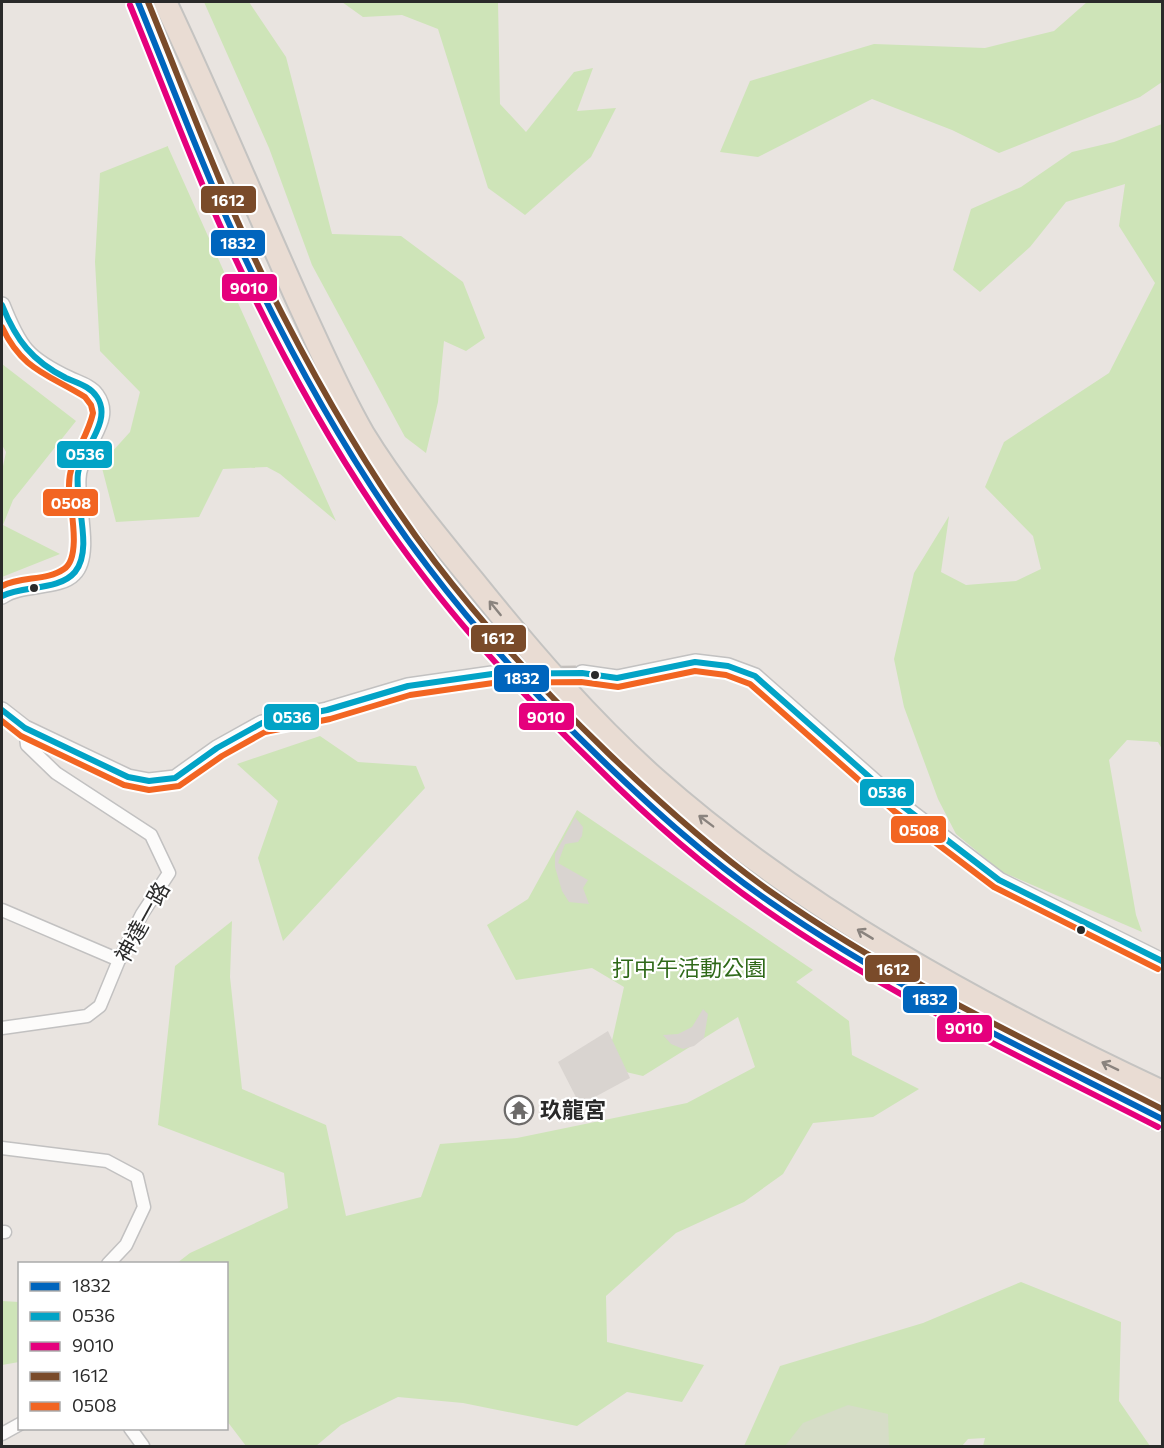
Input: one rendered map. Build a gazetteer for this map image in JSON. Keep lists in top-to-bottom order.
{
  "streets": {
    "street": ["神達一路"]
  },
  "parks": ["打中午活動公園"],
  "places": {
    "temple": ["玖龍宮"]
  },
  "lines": [
    "transit line 1832",
    "transit line 1612",
    "transit line 9010",
    "transit line 0536",
    "transit line 0508"
  ],
  "legend": [
    "1832",
    "0536",
    "9010",
    "1612",
    "0508"
  ]
}
